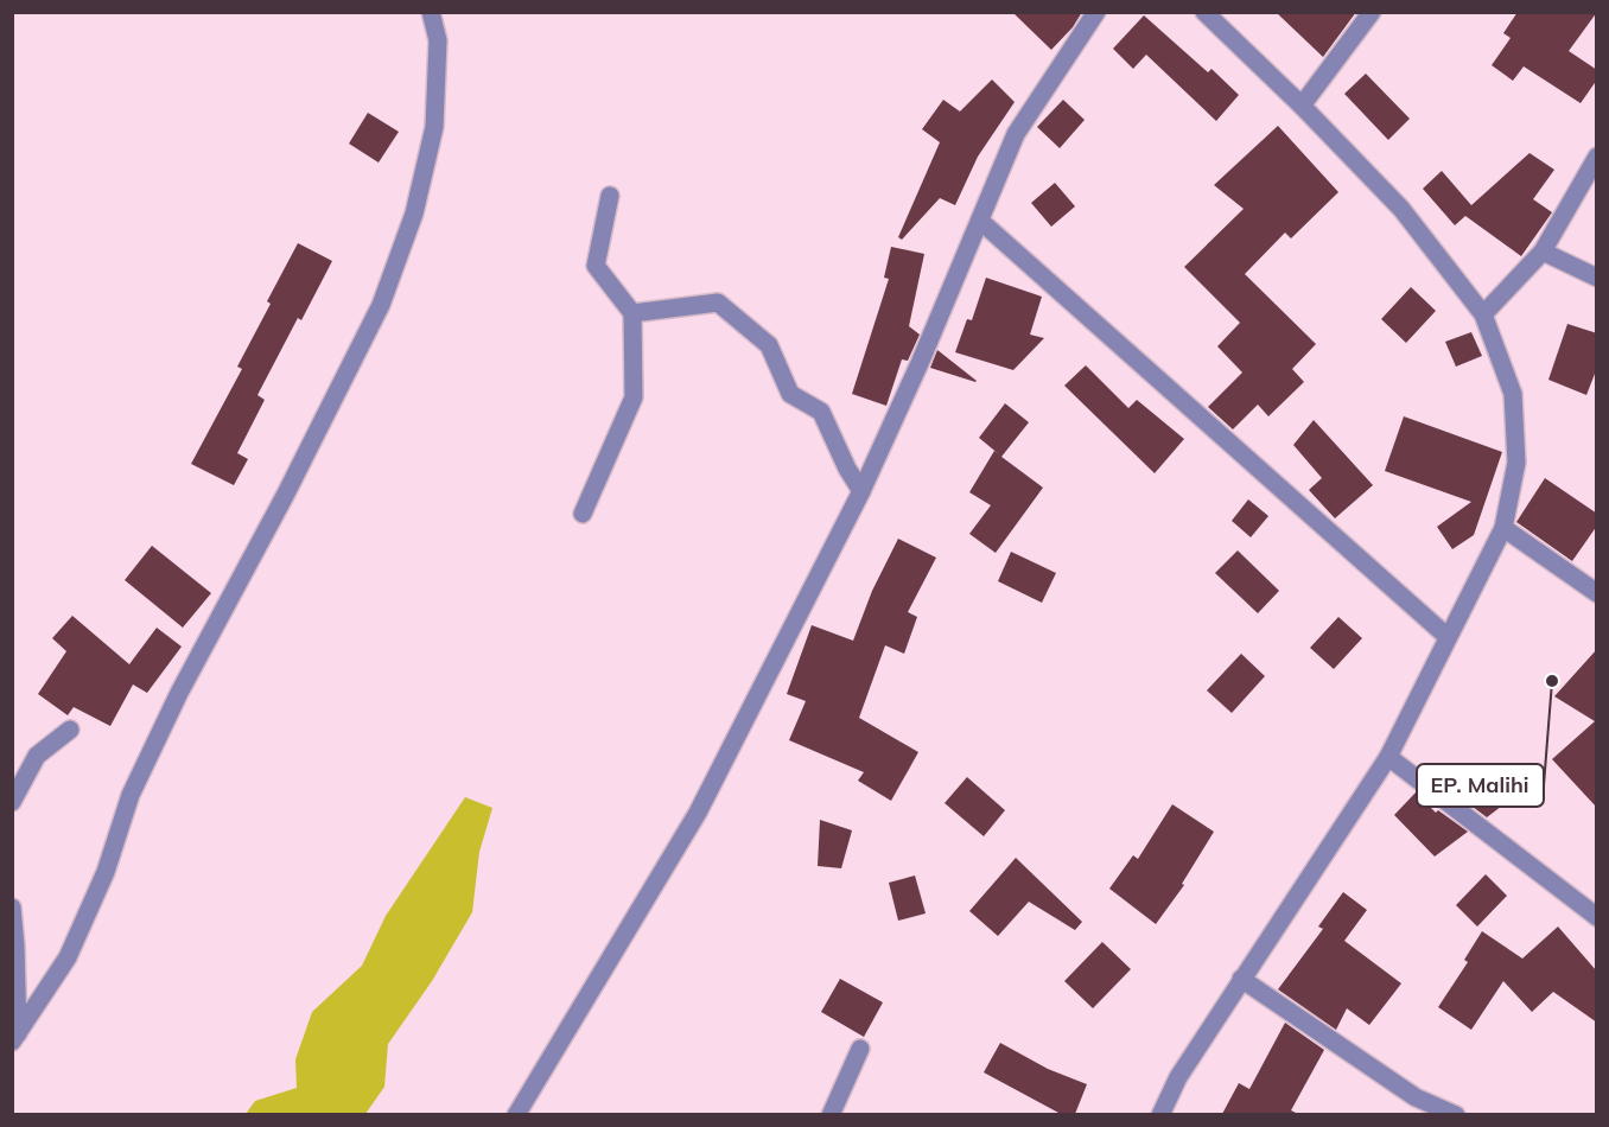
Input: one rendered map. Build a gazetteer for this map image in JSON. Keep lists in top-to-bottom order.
{
  "places": ["EP. Malihi"]
}
